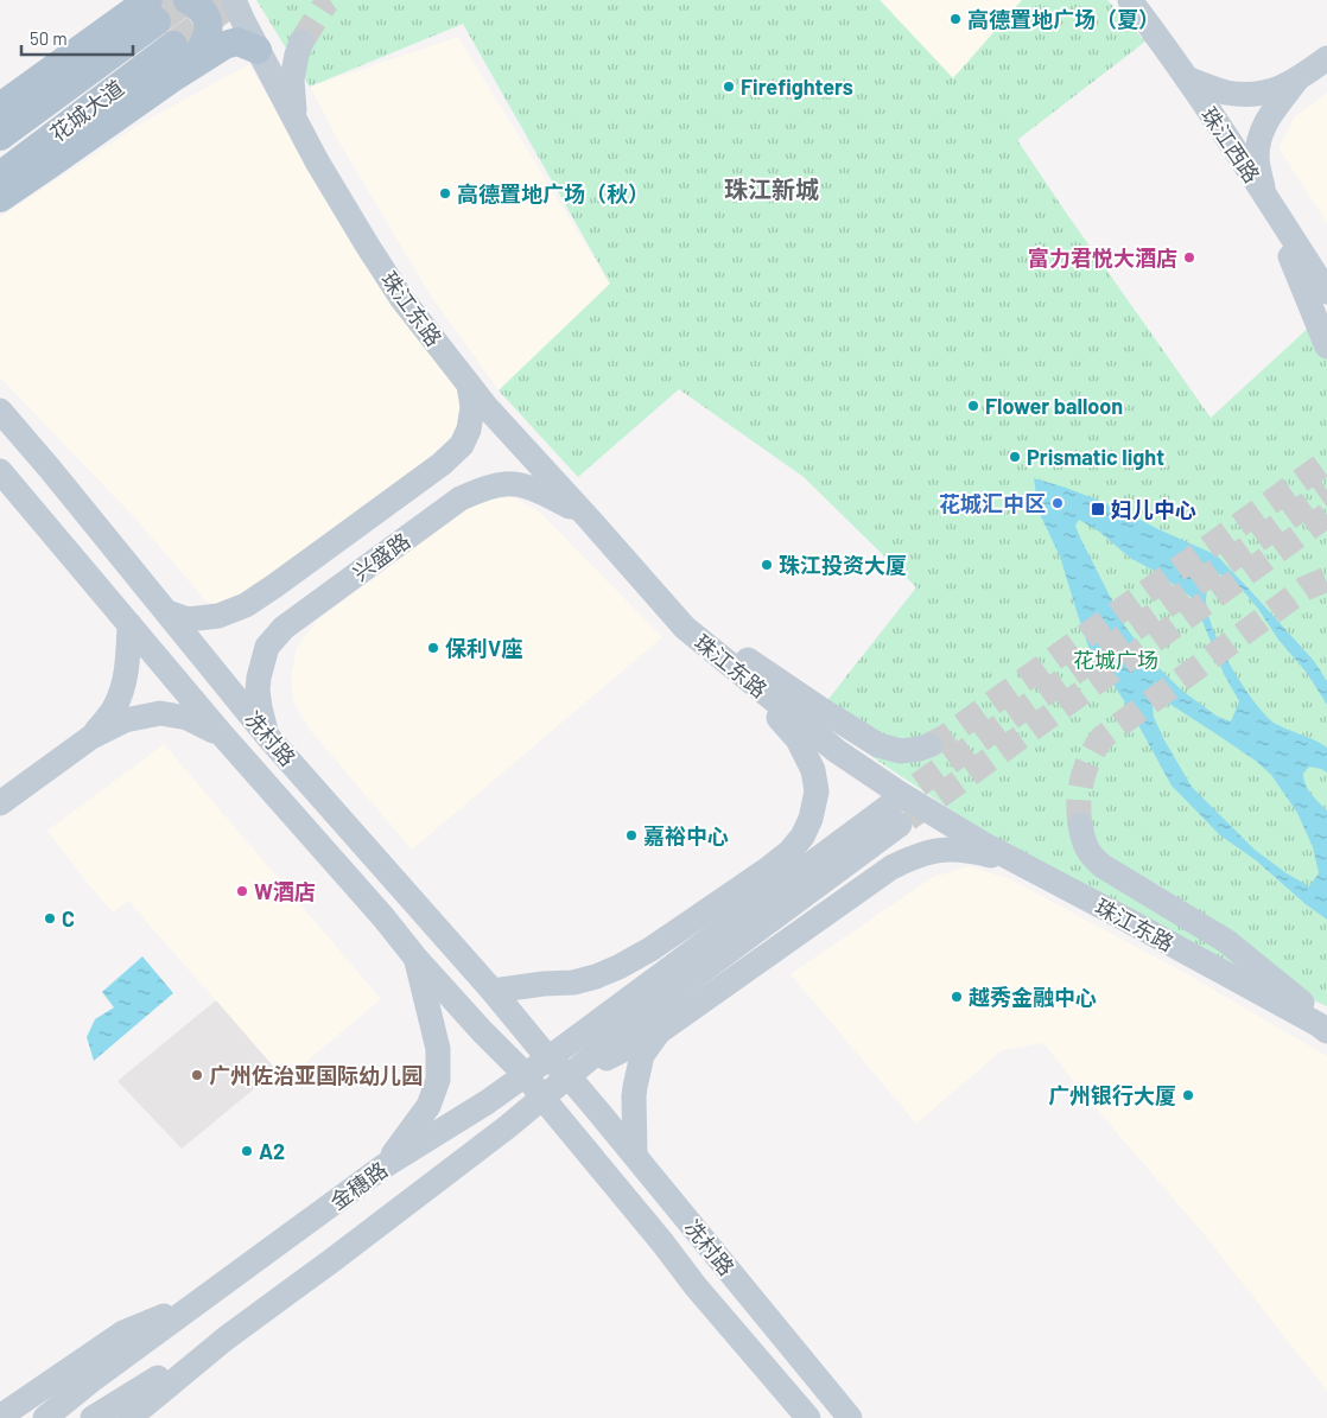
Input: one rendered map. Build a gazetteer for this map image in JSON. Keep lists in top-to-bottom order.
{
  "streets": {
    "main road": [
      "花城大道",
      "珠江西路",
      "珠江东路",
      "兴盛路",
      "冼村路",
      "金穗路"
    ]
  },
  "crossings": [
    ["珠江东路", "兴盛路"],
    ["兴盛路", "冼村路"],
    ["冼村路", "金穗路"]
  ],
  "districts": ["珠江新城"],
  "parks": ["花城广场"],
  "places": {
    "other": [
      "高德置地广场（夏）",
      "Firefighters",
      "高德置地广场（秋）",
      "富力君悦大酒店",
      "Flower balloon",
      "Prismatic light",
      "花城汇中区",
      "珠江投资大厦",
      "保利V座",
      "嘉裕中心",
      "W酒店",
      "C",
      "越秀金融中心",
      "广州佐治亚国际幼儿园",
      "广州银行大厦",
      "A2"
    ],
    "transit": ["妇儿中心"]
  },
  "scale_bar": "50 m"
}
